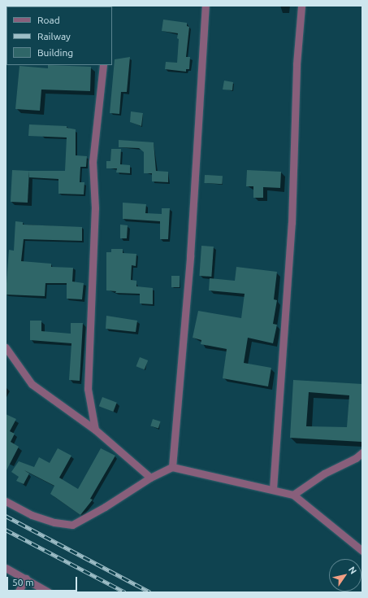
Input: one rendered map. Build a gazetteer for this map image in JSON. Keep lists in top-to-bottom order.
{
  "legend": ["Road", "Railway", "Building"],
  "scale_bar": "50 m",
  "north": "top right"
}
